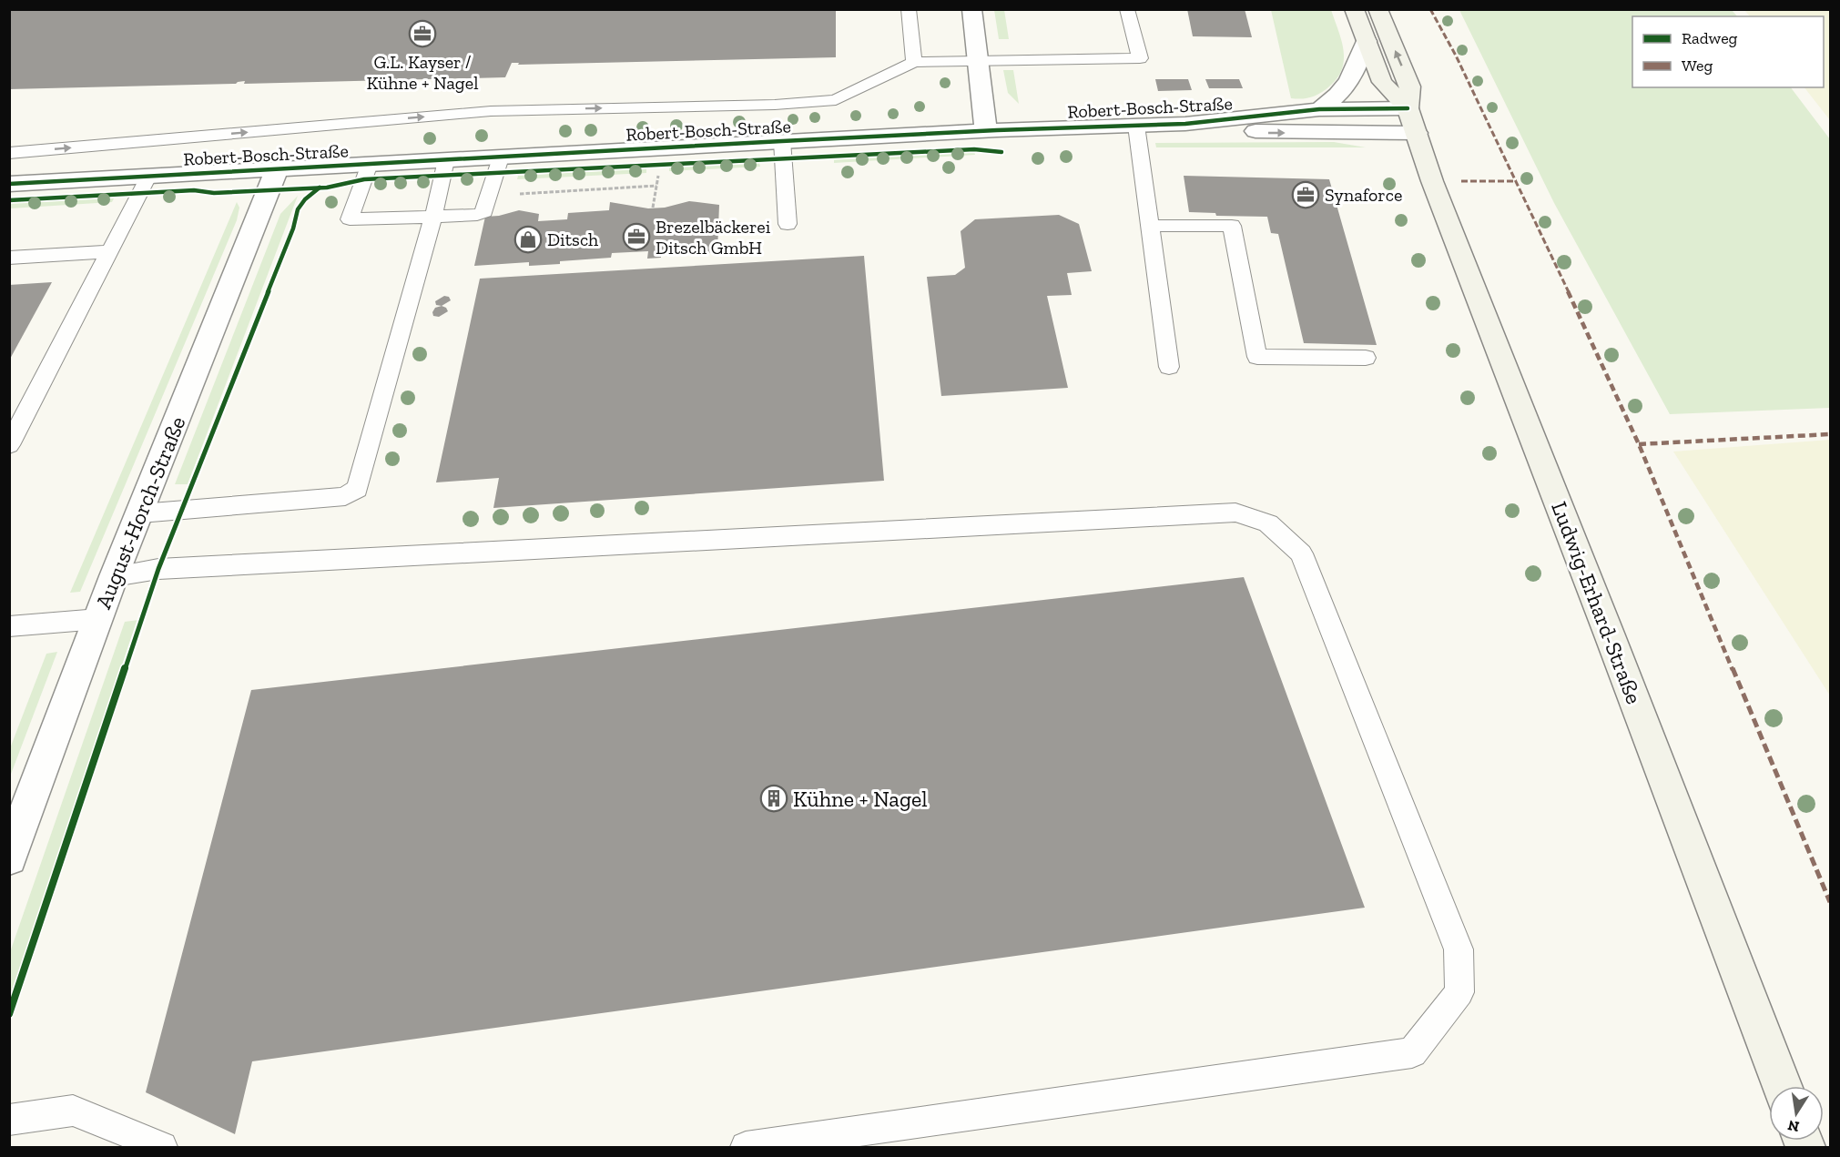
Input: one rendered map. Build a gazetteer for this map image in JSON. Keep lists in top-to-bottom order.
{
  "streets": {
    "main road": ["Ludwig-Erhard-Straße"],
    "street": ["Robert-Bosch-Straße", "August-Horch-Straße"]
  },
  "crossings": [
    ["Robert-Bosch-Straße", "August-Horch-Straße"],
    ["Robert-Bosch-Straße", "Ludwig-Erhard-Straße"]
  ],
  "places": {
    "office": ["G.L. Kayser / Kühne + Nagel", "Synaforce", "Brezelbäckerei Ditsch GmbH"],
    "shop": ["Ditsch"],
    "building": ["Kühne + Nagel"]
  },
  "legend": ["Radweg", "Weg"],
  "north": "bottom"
}
